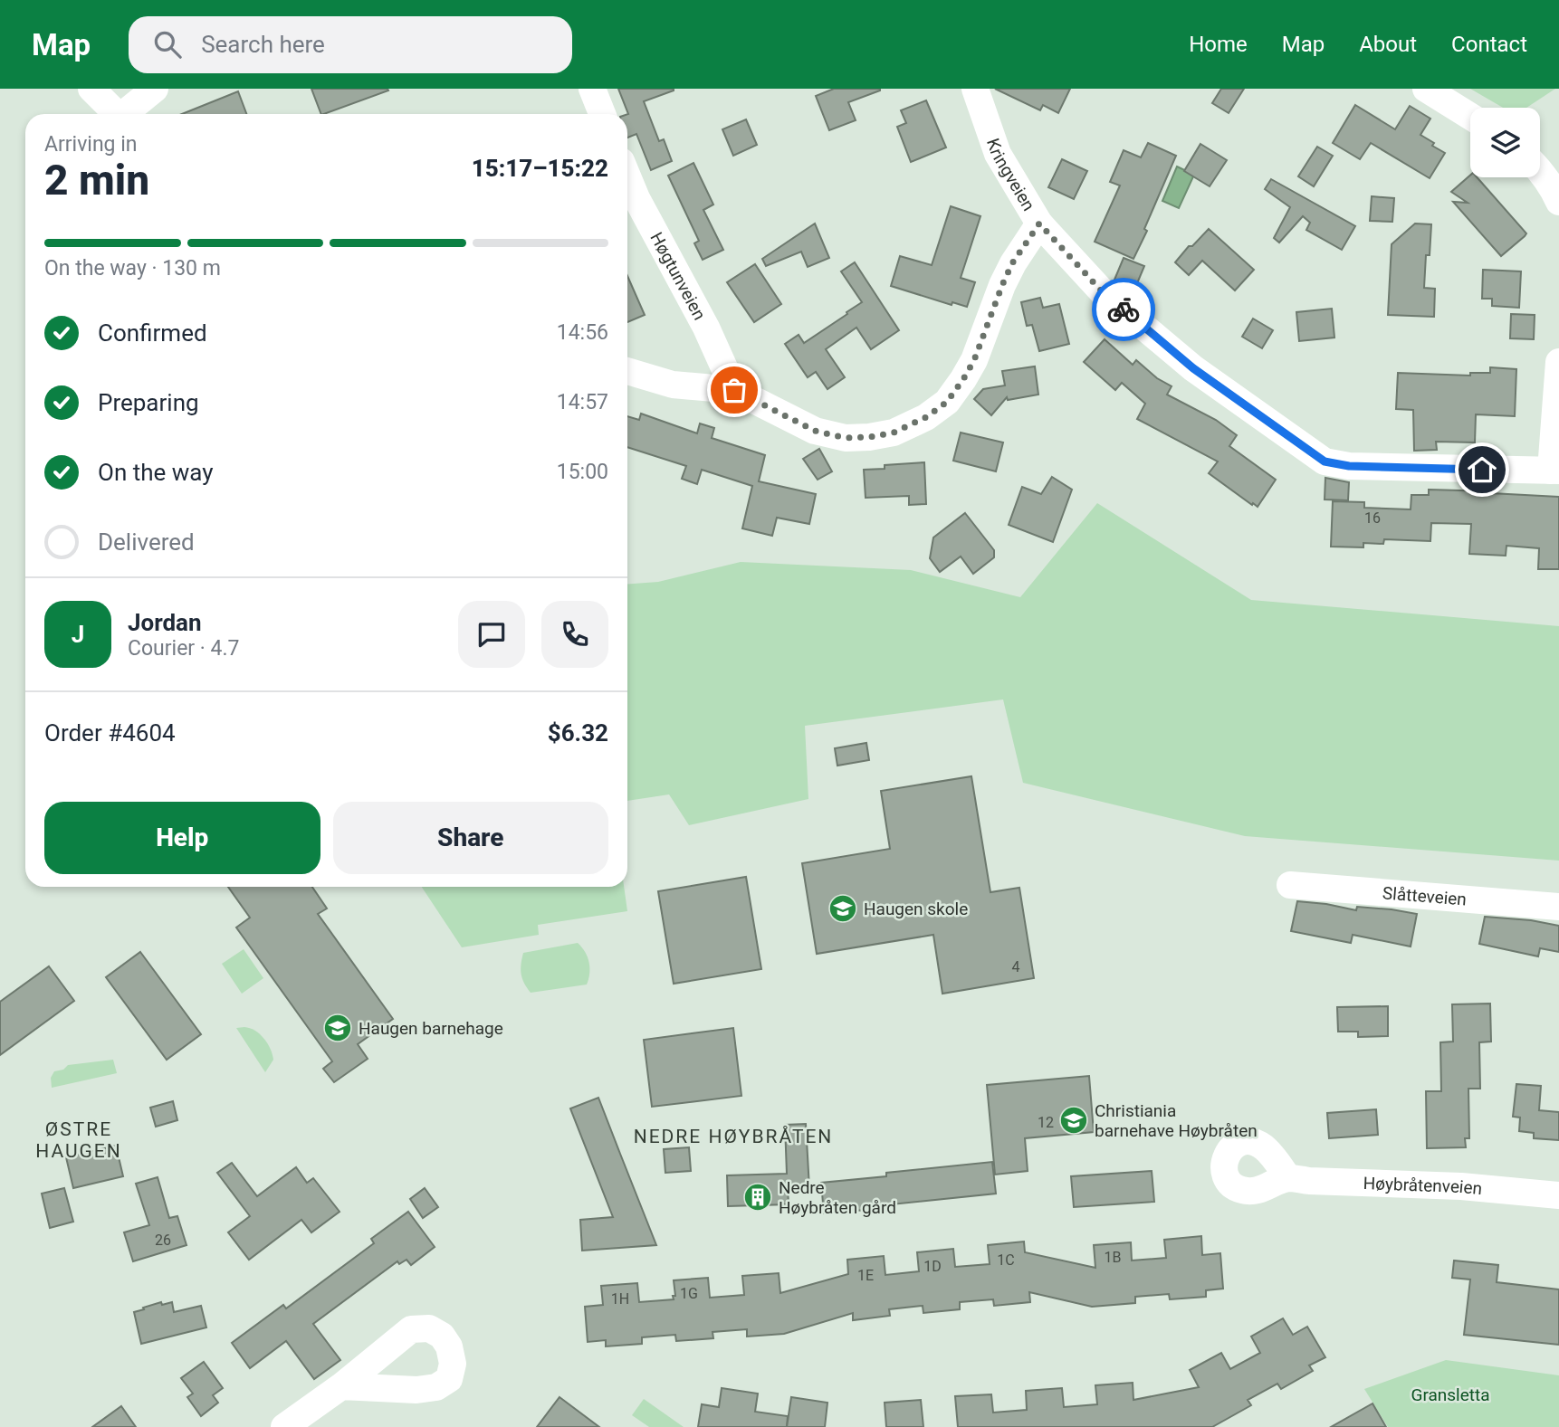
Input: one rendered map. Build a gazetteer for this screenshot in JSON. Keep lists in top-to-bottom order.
{
  "streets": {
    "street": [
      "Kringveien",
      "Høgtunveien",
      "Slåtteveien",
      "Høybråtenveien"
    ]
  },
  "districts": ["ØSTRE HAUGEN", "NEDRE HØYBRÅTEN"],
  "parks": ["Gransletta"],
  "places": {
    "school or university": ["Haugen skole", "Haugen barnehage", "Christiania barnehave Høybråten"],
    "building": ["Nedre Høybråten gård"]
  },
  "house_numbers": [
    "16",
    "4",
    "12",
    "26",
    "1B",
    "1C",
    "1D",
    "1E",
    "1G",
    "1H"
  ],
  "page": {
    "header": "Map",
    "search": "Search here",
    "nav": [
      "Home",
      "Map",
      "About",
      "Contact"
    ],
    "heading": ["2 min", "Arriving in", "15:17–15:22"],
    "panel": [
      "Jordan",
      "Courier · 4.7",
      "Order #4604",
      "$6.32"
    ],
    "bar": "On the way · 130 m",
    "list": [
      ["Confirmed", "14:56"],
      ["Preparing", "14:57"],
      ["On the way", "15:00"],
      "Delivered"
    ],
    "round": "J",
    "buttons": ["Help", "Share"]
  }
}
